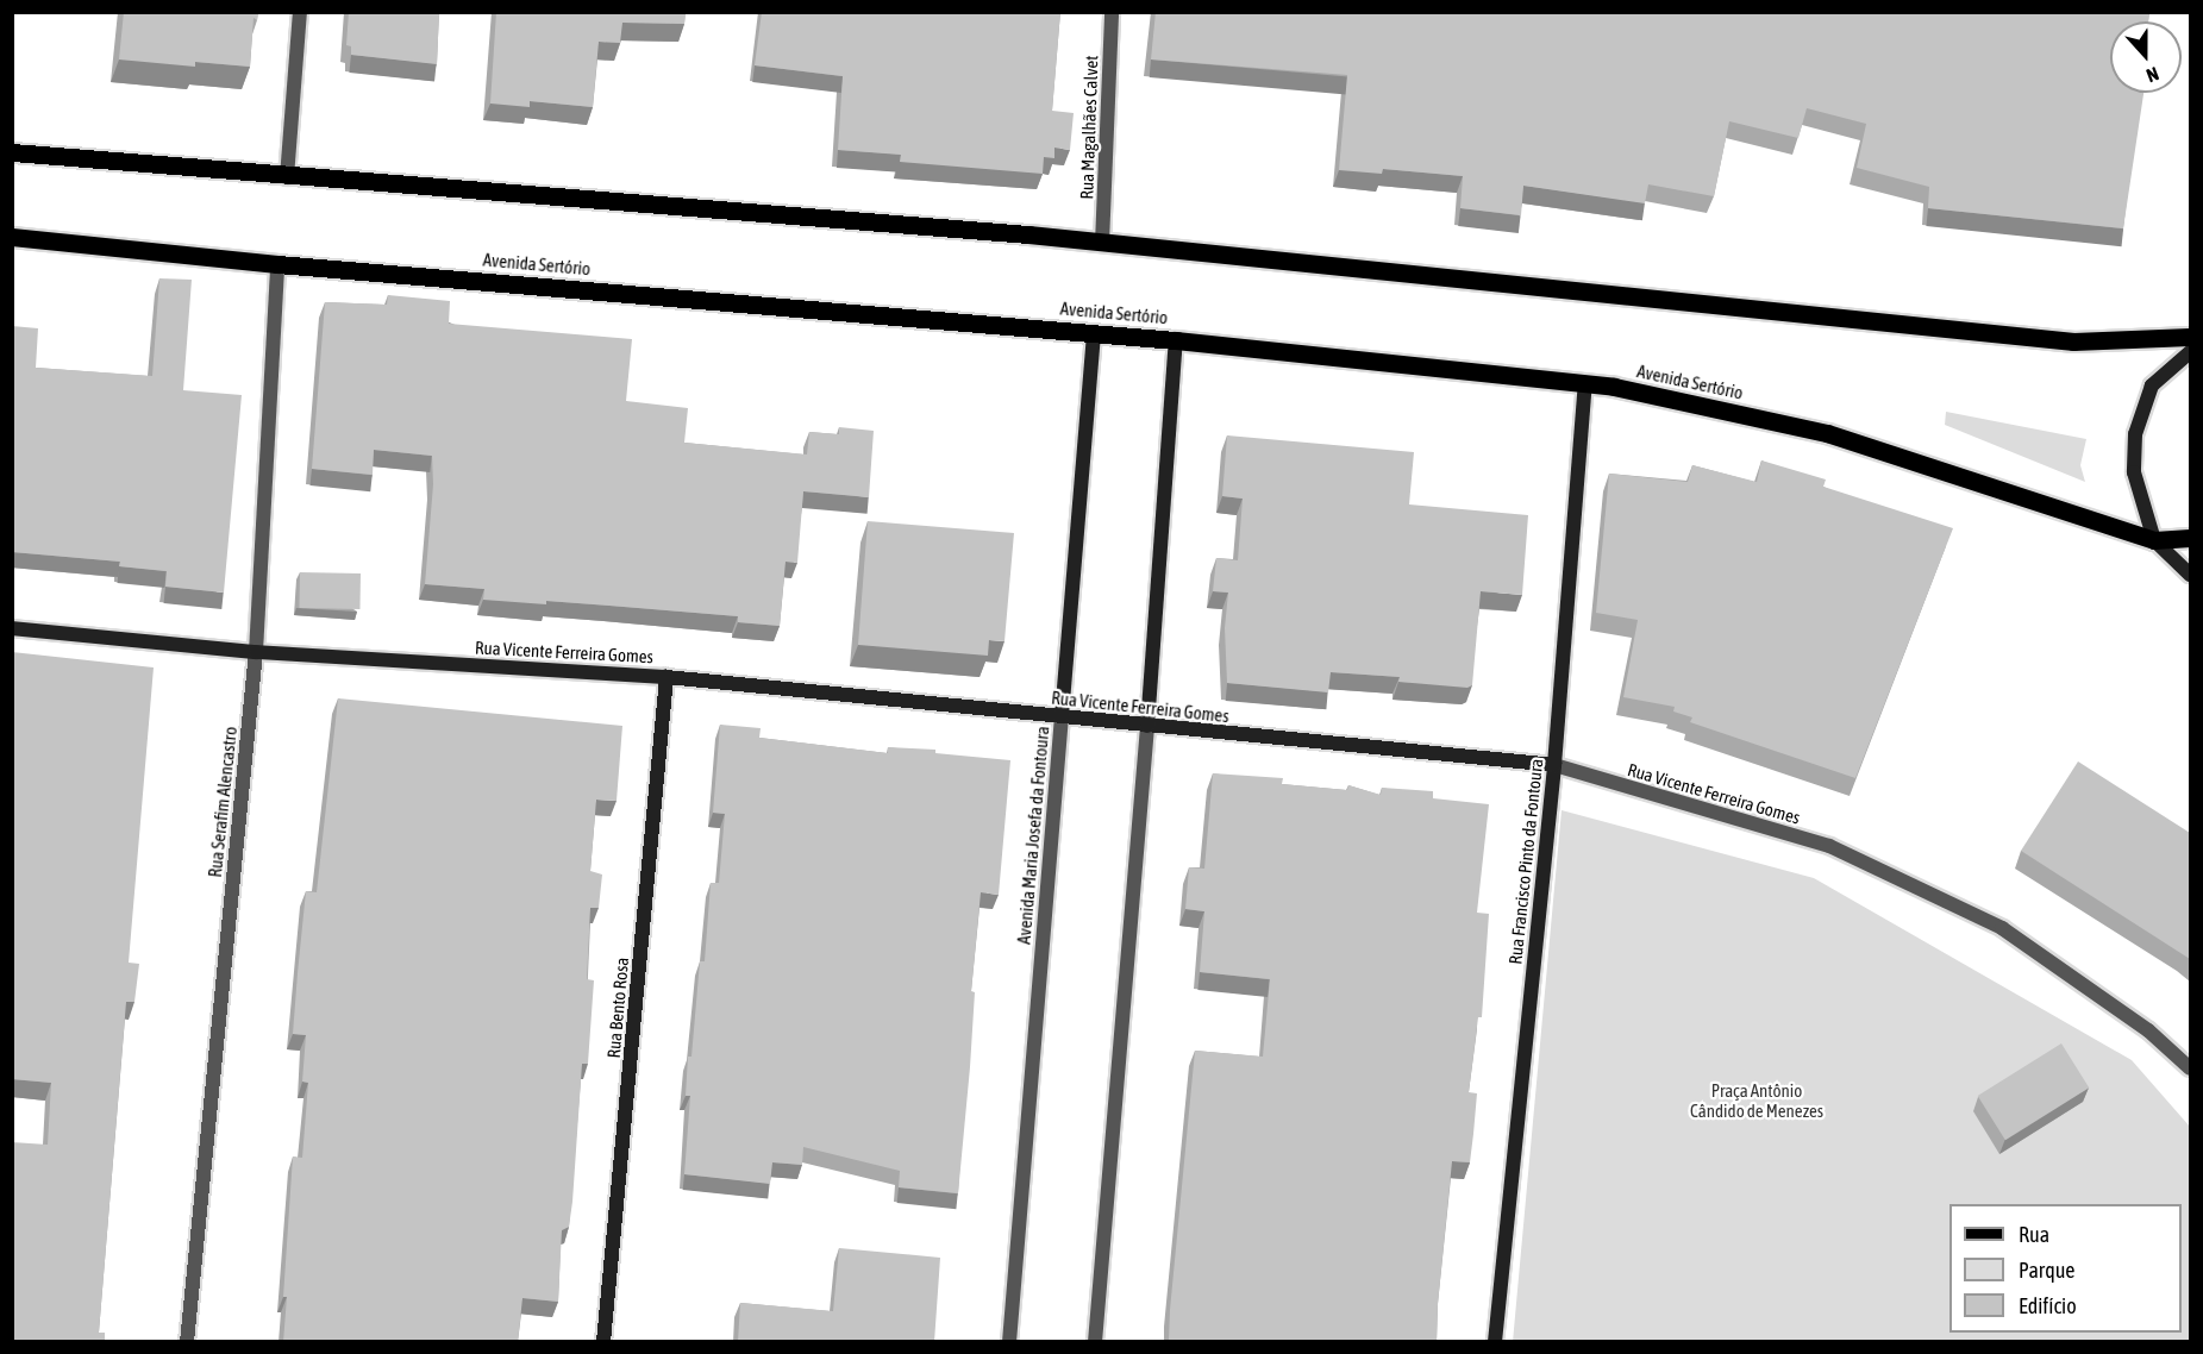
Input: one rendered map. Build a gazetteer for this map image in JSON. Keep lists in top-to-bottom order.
{
  "streets": {
    "main road": ["Avenida Sertório"],
    "street": [
      "Rua Magalhães Calvet",
      "Rua Vicente Ferreira Gomes",
      "Rua Serafim Alencastro",
      "Avenida Maria Josefa da Fontoura",
      "Rua Francisco Pinto da Fontoura",
      "Rua Bento Rosa"
    ]
  },
  "crossings": [
    ["Avenida Sertório", "Rua Serafim Alencastro"],
    ["Avenida Sertório", "Avenida Maria Josefa da Fontoura"],
    ["Avenida Sertório", "Rua Francisco Pinto da Fontoura"],
    ["Rua Vicente Ferreira Gomes", "Rua Serafim Alencastro"],
    ["Rua Vicente Ferreira Gomes", "Avenida Maria Josefa da Fontoura"],
    ["Rua Vicente Ferreira Gomes", "Rua Francisco Pinto da Fontoura"],
    ["Rua Vicente Ferreira Gomes", "Rua Bento Rosa"]
  ],
  "parks": ["Praça Antônio Cândido de Menezes"],
  "legend": ["Rua", "Parque", "Edifício"],
  "north": "bottom"
}
